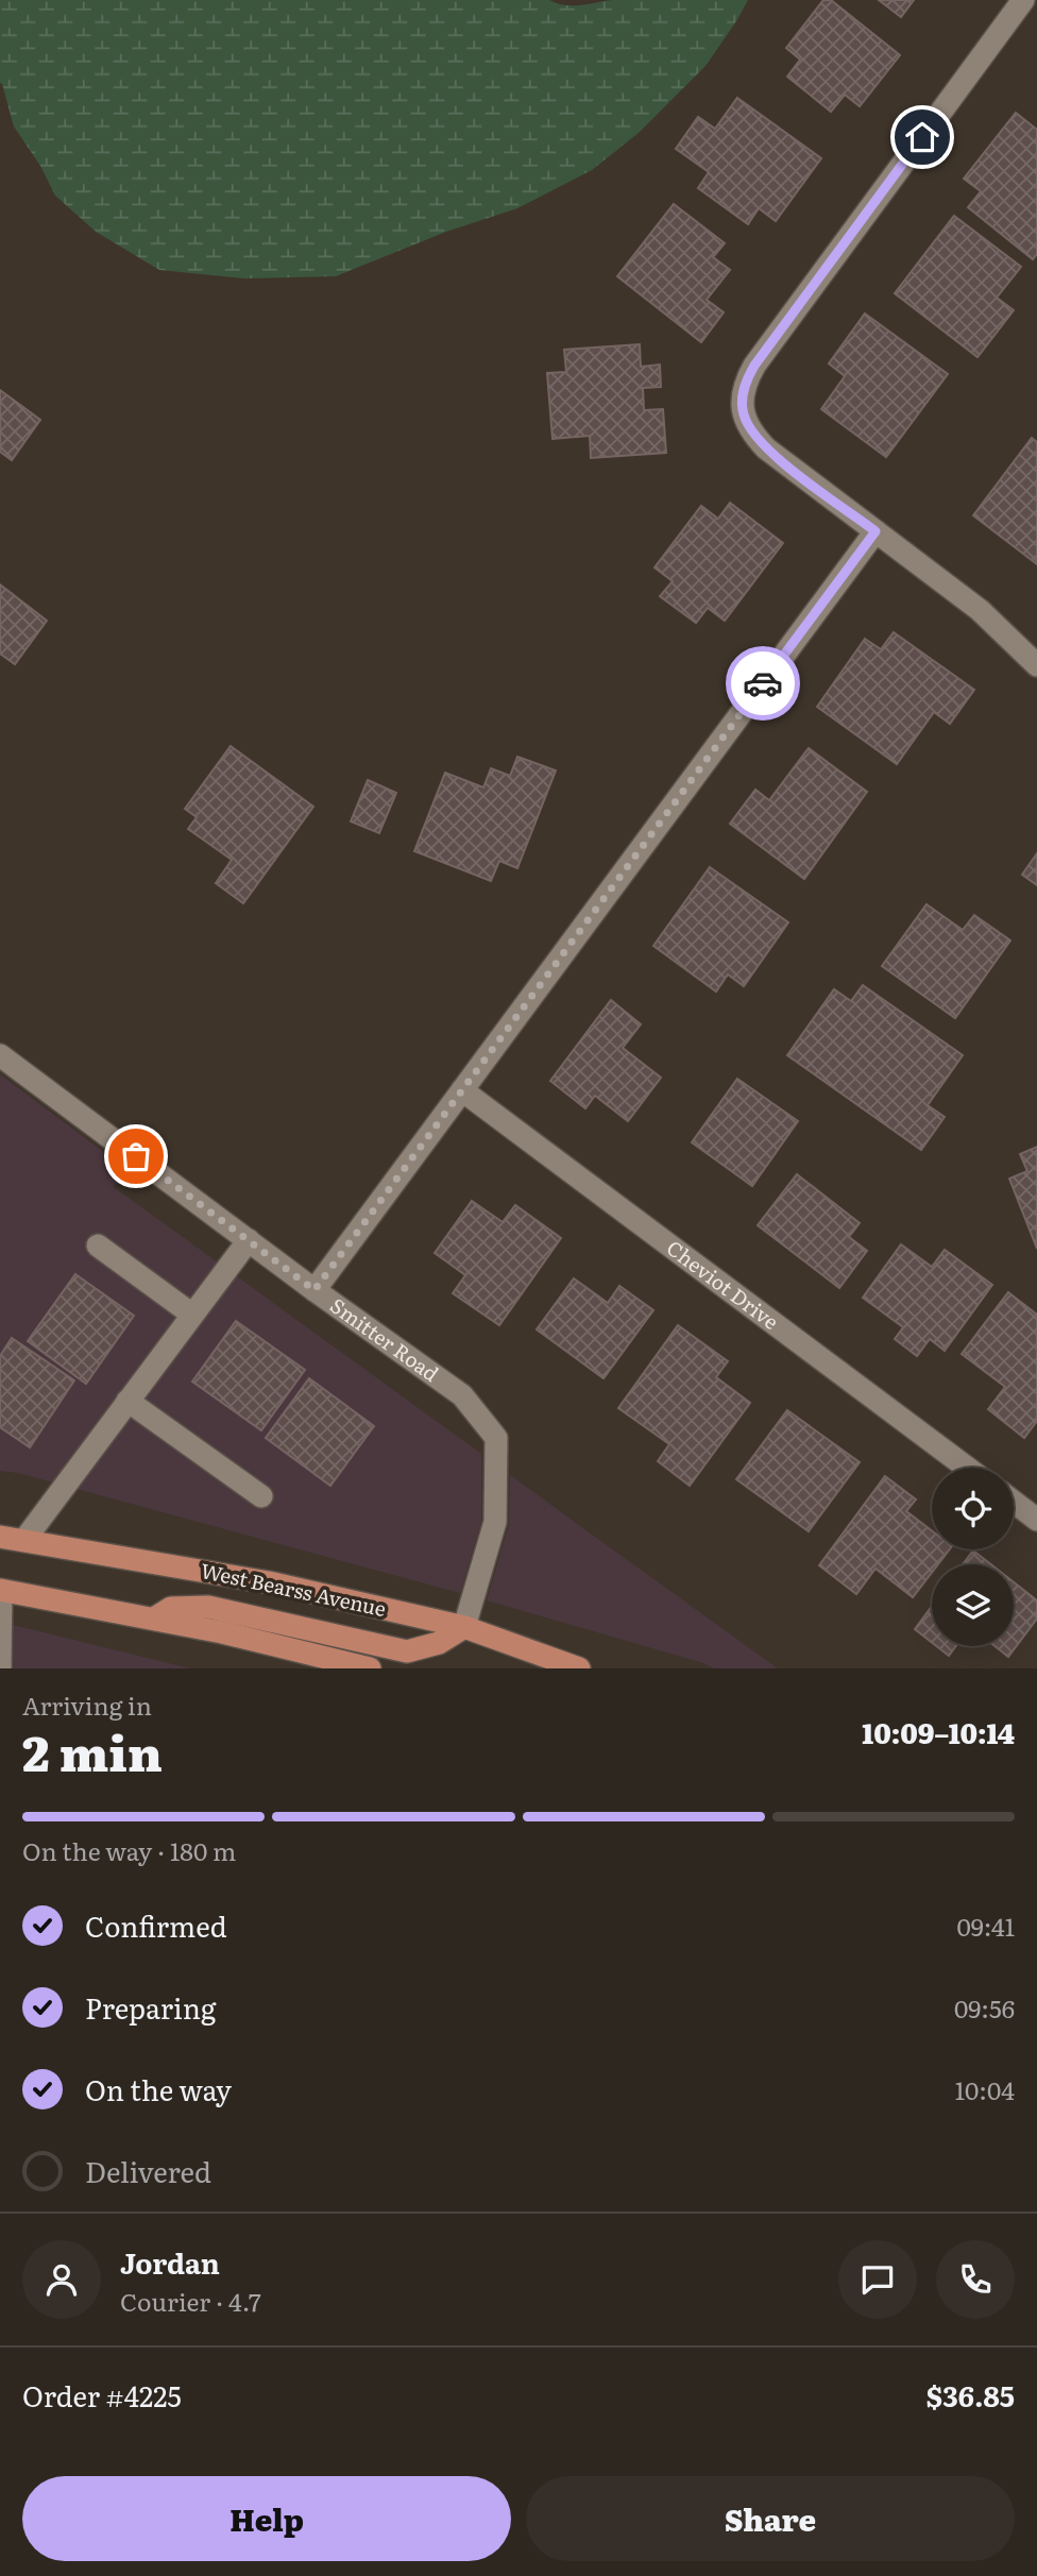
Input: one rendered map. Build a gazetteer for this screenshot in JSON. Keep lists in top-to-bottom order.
{
  "streets": {
    "main road": ["West Bearss Avenue"],
    "street": ["Cheviot Drive", "Smitter Road"]
  },
  "crossings": [
    ["Smitter Road", "West Bearss Avenue"]
  ],
  "page": {
    "heading": ["2 min", "Arriving in", "10:09–10:14"],
    "panel": [
      "Jordan",
      "Courier · 4.7",
      "Order #4225",
      "$36.85"
    ],
    "bar": "On the way · 180 m",
    "list": [
      ["Confirmed", "09:41"],
      ["Preparing", "09:56"],
      ["On the way", "10:04"],
      "Delivered"
    ],
    "buttons": ["Help", "Share"]
  }
}
